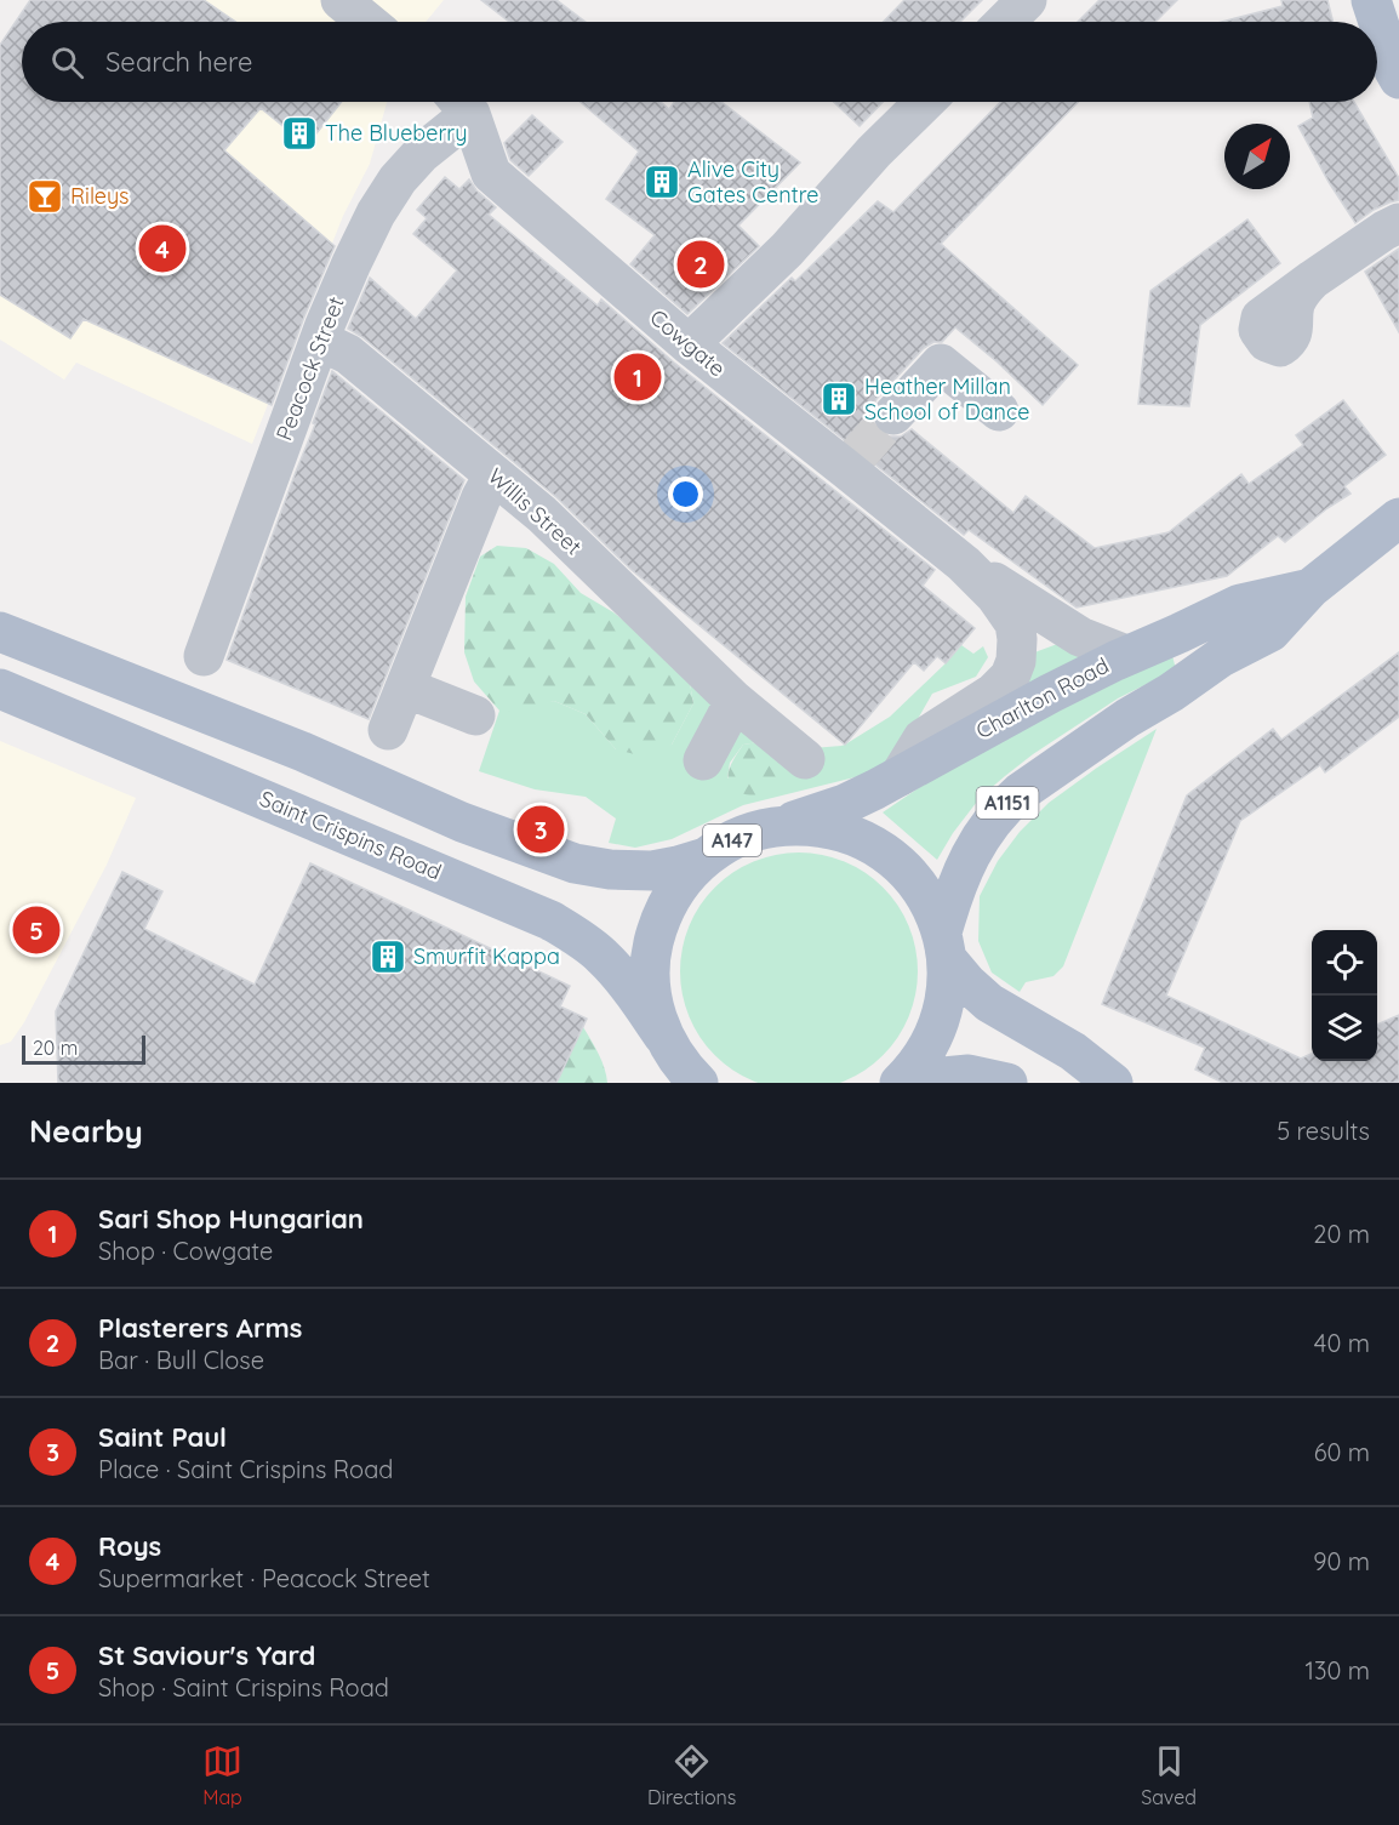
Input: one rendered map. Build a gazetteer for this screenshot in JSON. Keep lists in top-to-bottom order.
{
  "streets": {
    "main road": [
      "Charlton Road",
      "A1151",
      "Saint Crispins Road",
      "A147"
    ],
    "street": ["Cowgate", "Peacock Street", "Willis Street"]
  },
  "crossings": [
    ["Cowgate", "Peacock Street"],
    ["Cowgate", "Charlton Road"],
    ["Peacock Street", "Willis Street"],
    ["Charlton Road", "A147"],
    ["Saint Crispins Road", "A147"]
  ],
  "places": {
    "building": [
      "The Blueberry",
      "Alive City Gates Centre",
      "Heather Millan School of Dance",
      "Smurfit Kappa"
    ],
    "bar": ["Rileys"]
  },
  "scale_bar": "20 m",
  "north": "top right",
  "page": {
    "search": "Search here",
    "pins": [
      "4",
      "2",
      "1",
      "3",
      "5"
    ],
    "scale": "20 m",
    "heading": ["Nearby", "5 results"],
    "list": [
      {
        "mark": "1",
        "name": "Sari Shop Hungarian",
        "note": "Shop · Cowgate",
        "value": "20 m"
      },
      {
        "mark": "2",
        "name": "Plasterers Arms",
        "note": "Bar · Bull Close",
        "value": "40 m"
      },
      {
        "mark": "3",
        "name": "Saint Paul",
        "note": "Place · Saint Crispins Road",
        "value": "60 m"
      },
      {
        "mark": "4",
        "name": "Roys",
        "note": "Supermarket · Peacock Street",
        "value": "90 m"
      },
      {
        "mark": "5",
        "name": "St Saviour's Yard",
        "note": "Shop · Saint Crispins Road",
        "value": "130 m"
      }
    ],
    "nav": ["Map", "Directions", "Saved"]
  }
}
